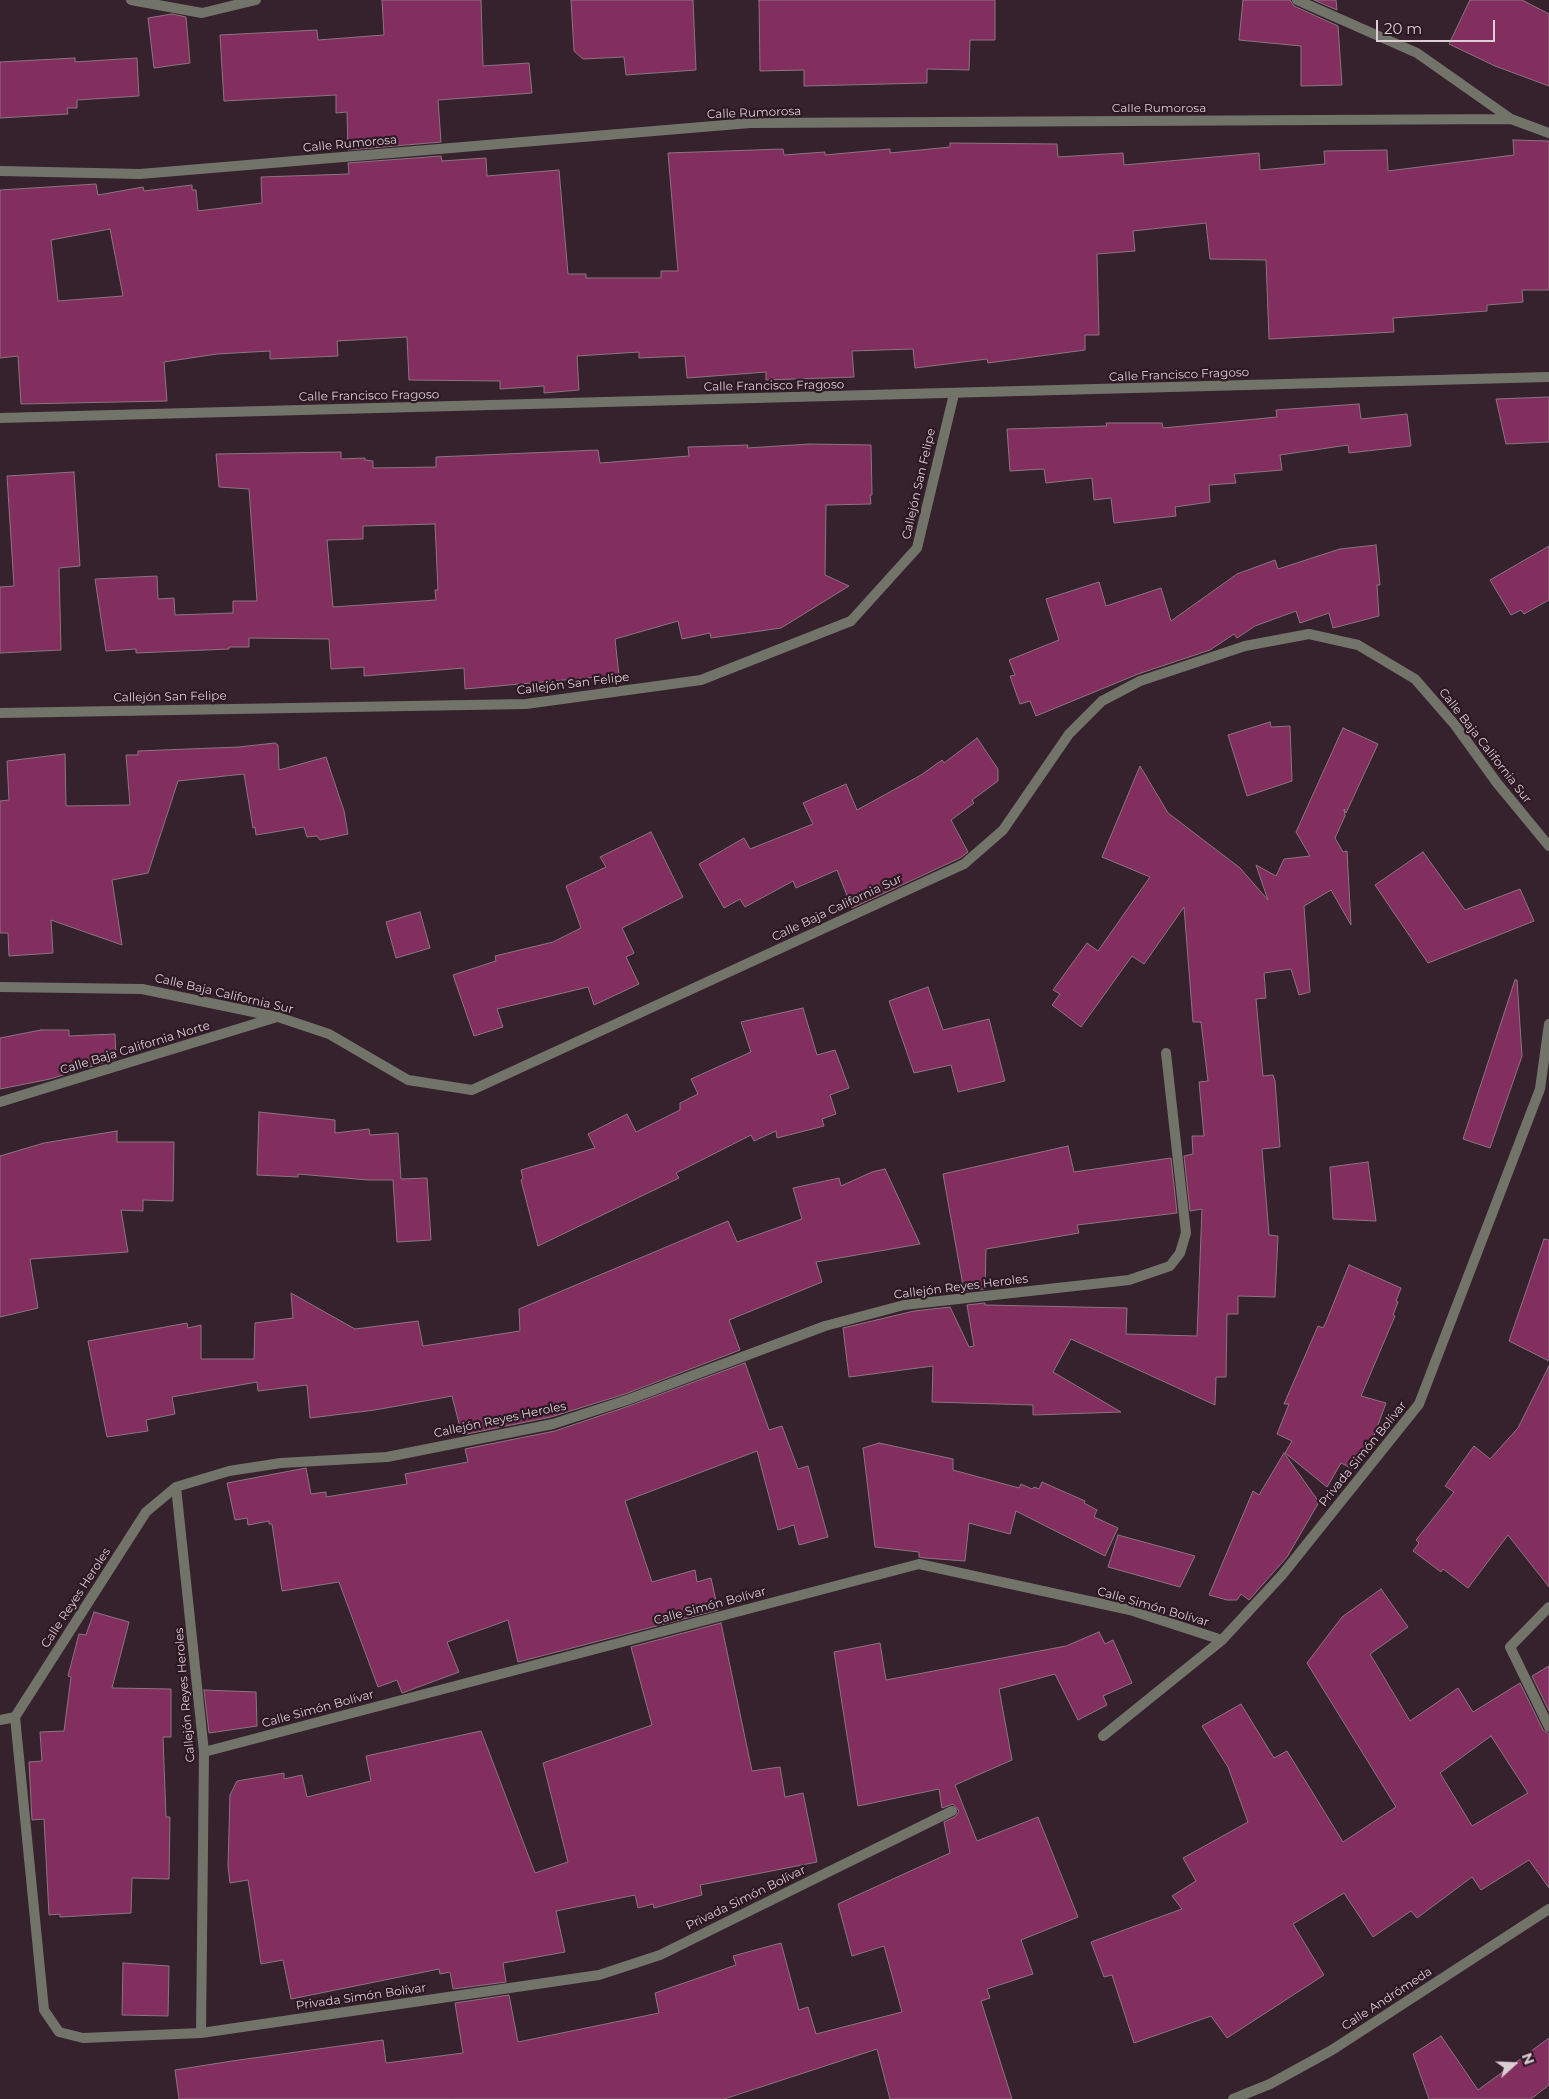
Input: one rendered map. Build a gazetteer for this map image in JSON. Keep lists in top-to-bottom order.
{
  "streets": {
    "street": [
      "Calle Rumorosa",
      "Calle Francisco Fragoso",
      "Callejón San Felipe",
      "Calle Baja California Sur",
      "Calle Baja California Norte",
      "Callejón Reyes Heroles",
      "Privada Simón Bolívar",
      "Calle Reyes Heroles",
      "Calle Simón Bolívar",
      "Calle Andrómeda"
    ]
  },
  "crossings": [
    ["Calle Francisco Fragoso", "Callejón San Felipe"],
    ["Calle Baja California Sur", "Calle Baja California Norte"],
    ["Callejón Reyes Heroles", "Privada Simón Bolívar"],
    ["Callejón Reyes Heroles", "Calle Reyes Heroles"],
    ["Callejón Reyes Heroles", "Calle Simón Bolívar"],
    ["Privada Simón Bolívar", "Calle Reyes Heroles"],
    ["Privada Simón Bolívar", "Calle Simón Bolívar"]
  ],
  "scale_bar": "20 m",
  "north": "right"
}
